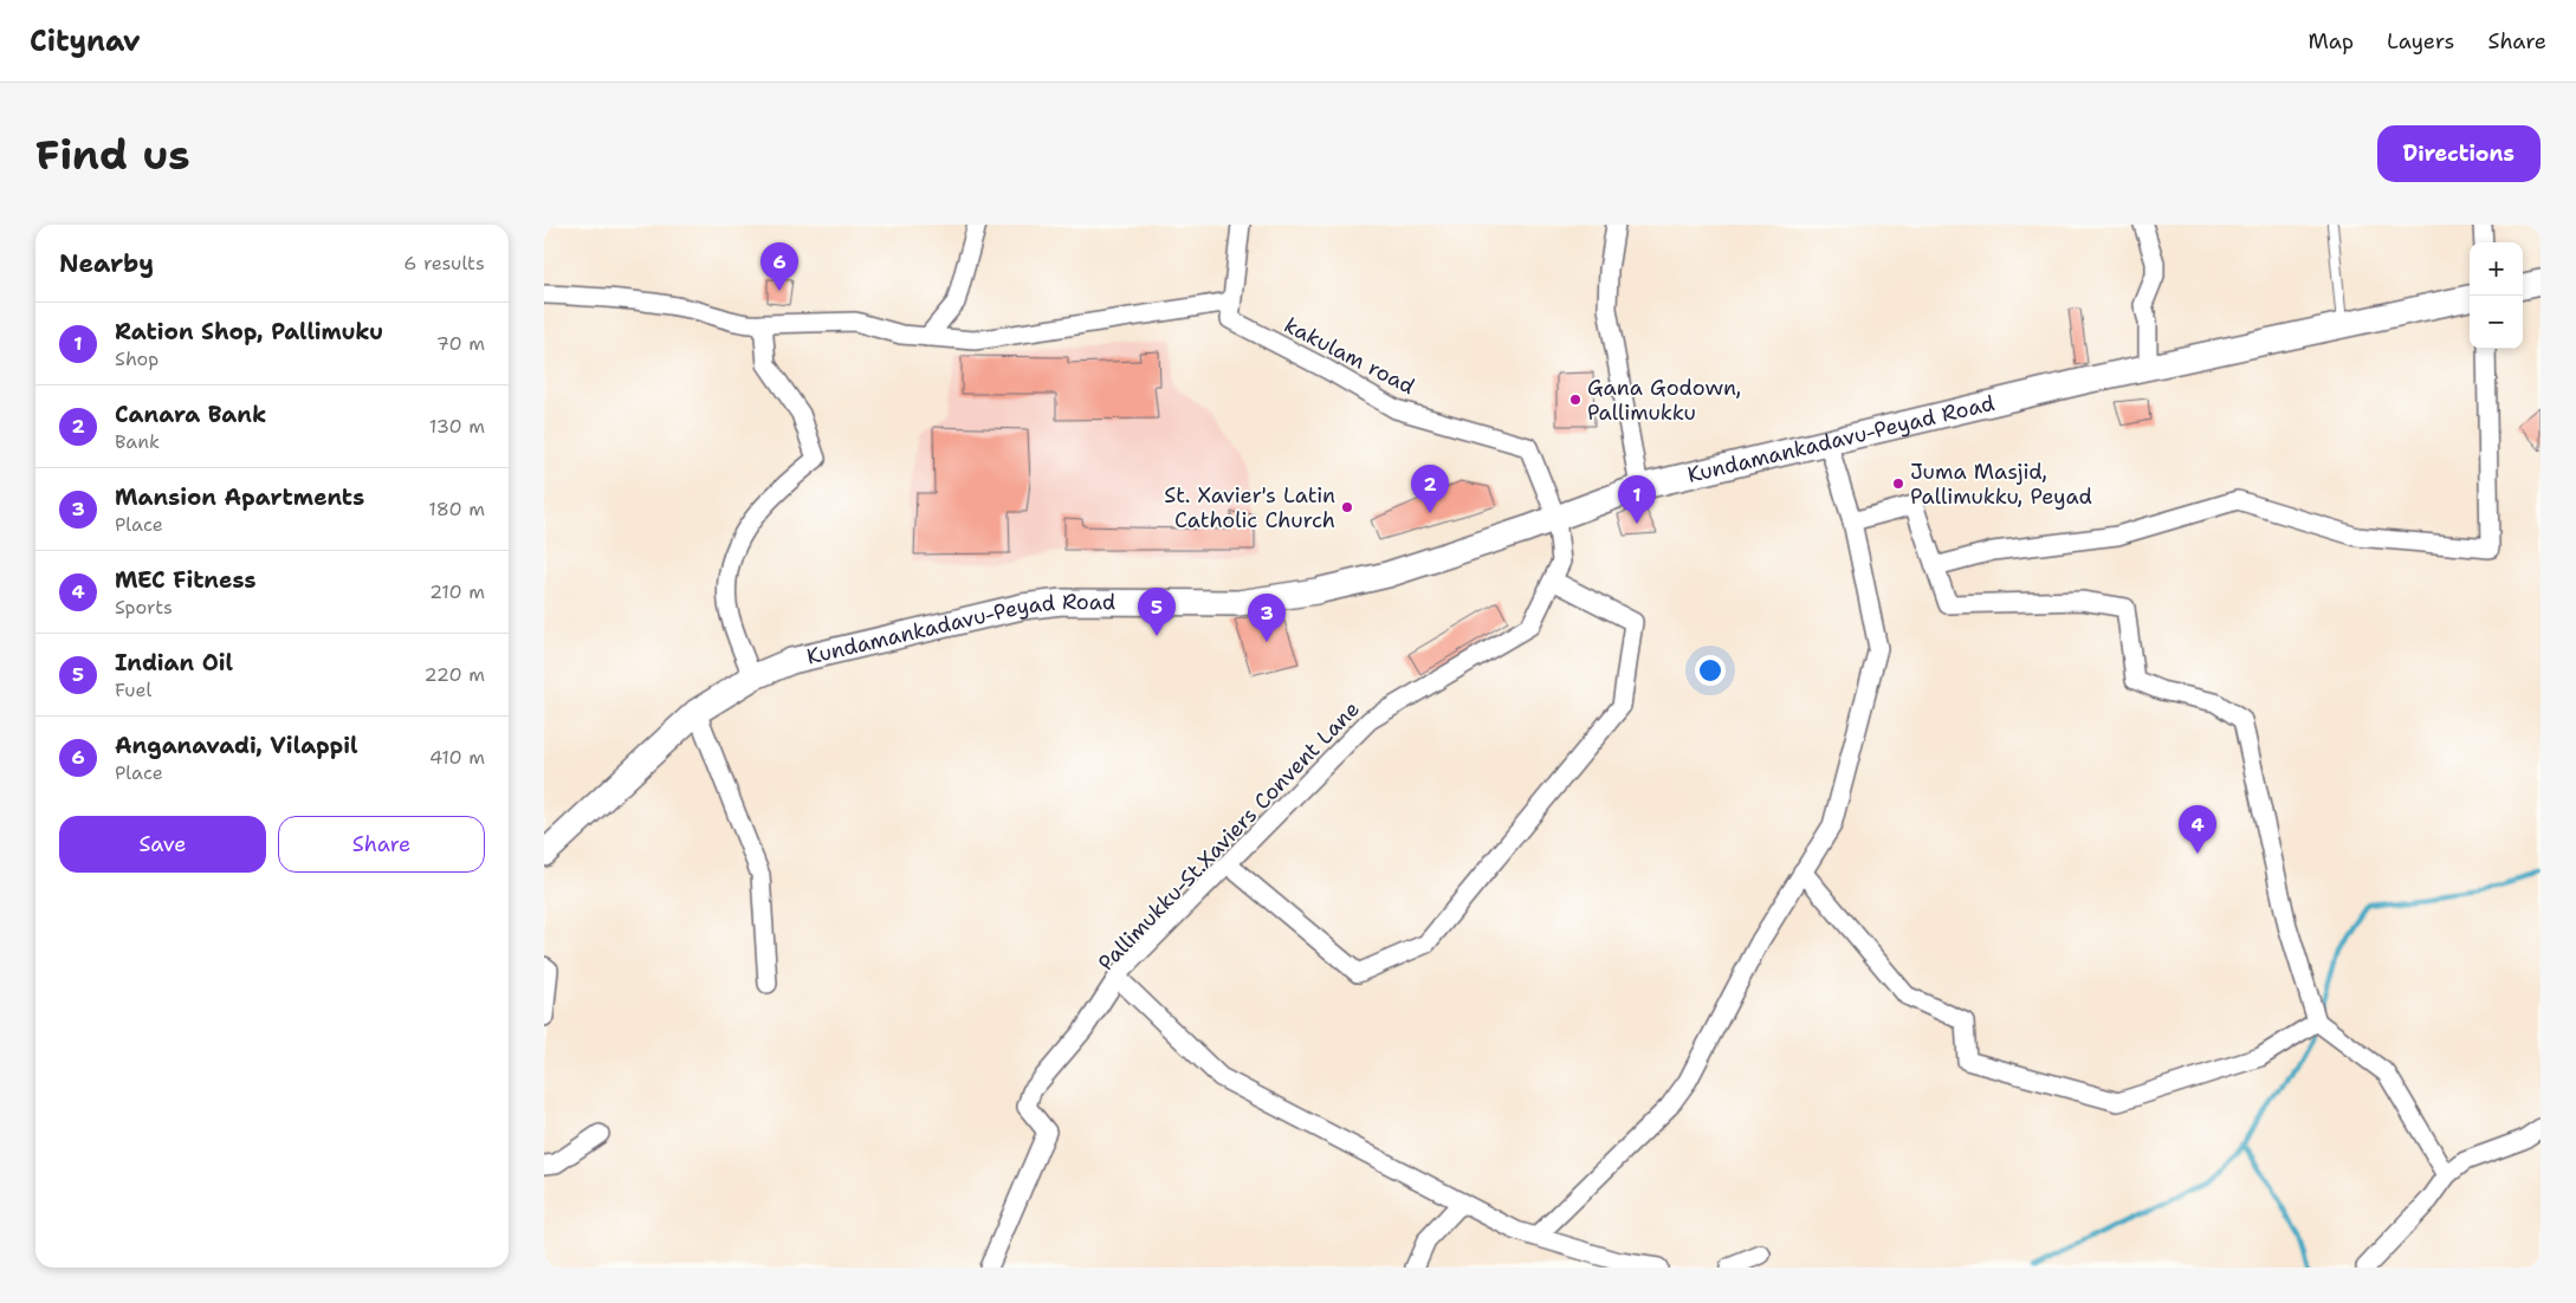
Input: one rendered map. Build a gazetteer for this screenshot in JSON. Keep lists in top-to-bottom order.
{
  "streets": {
    "main road": ["Kundamankadavu-Peyad Road"],
    "street": ["kakulam road", "Pallimukku-St.Xaviers Convent Lane"]
  },
  "crossings": [
    ["kakulam road", "Kundamankadavu-Peyad Road"],
    ["kakulam road", "Pallimukku-St.Xaviers Convent Lane"],
    ["Kundamankadavu-Peyad Road", "Pallimukku-St.Xaviers Convent Lane"]
  ],
  "places": ["Gana Godown, Pallimukku", "Juma Masjid, Pallimukku, Peyad", "St. Xavier's Latin Catholic Church"],
  "page": {
    "header": "Citynav",
    "nav": ["Map", "Layers", "Share"],
    "buttons": [
      "Directions",
      ["Save", "Share"]
    ],
    "title": "Find us",
    "heading": ["Nearby", "6 results"],
    "map_buttons": ["+", "−"],
    "pins": [
      "6",
      "2",
      "1",
      "5",
      "3",
      "4"
    ],
    "list": [
      {
        "mark": "1",
        "name": "Ration Shop, Pallimuku",
        "note": "Shop",
        "value": "70 m"
      },
      {
        "mark": "2",
        "name": "Canara Bank",
        "note": "Bank",
        "value": "130 m"
      },
      {
        "mark": "3",
        "name": "Mansion Apartments",
        "note": "Place",
        "value": "180 m"
      },
      {
        "mark": "4",
        "name": "MEC Fitness",
        "note": "Sports",
        "value": "210 m"
      },
      {
        "mark": "5",
        "name": "Indian Oil",
        "note": "Fuel",
        "value": "220 m"
      },
      {
        "mark": "6",
        "name": "Anganavadi, Vilappil",
        "note": "Place",
        "value": "410 m"
      }
    ]
  }
}
